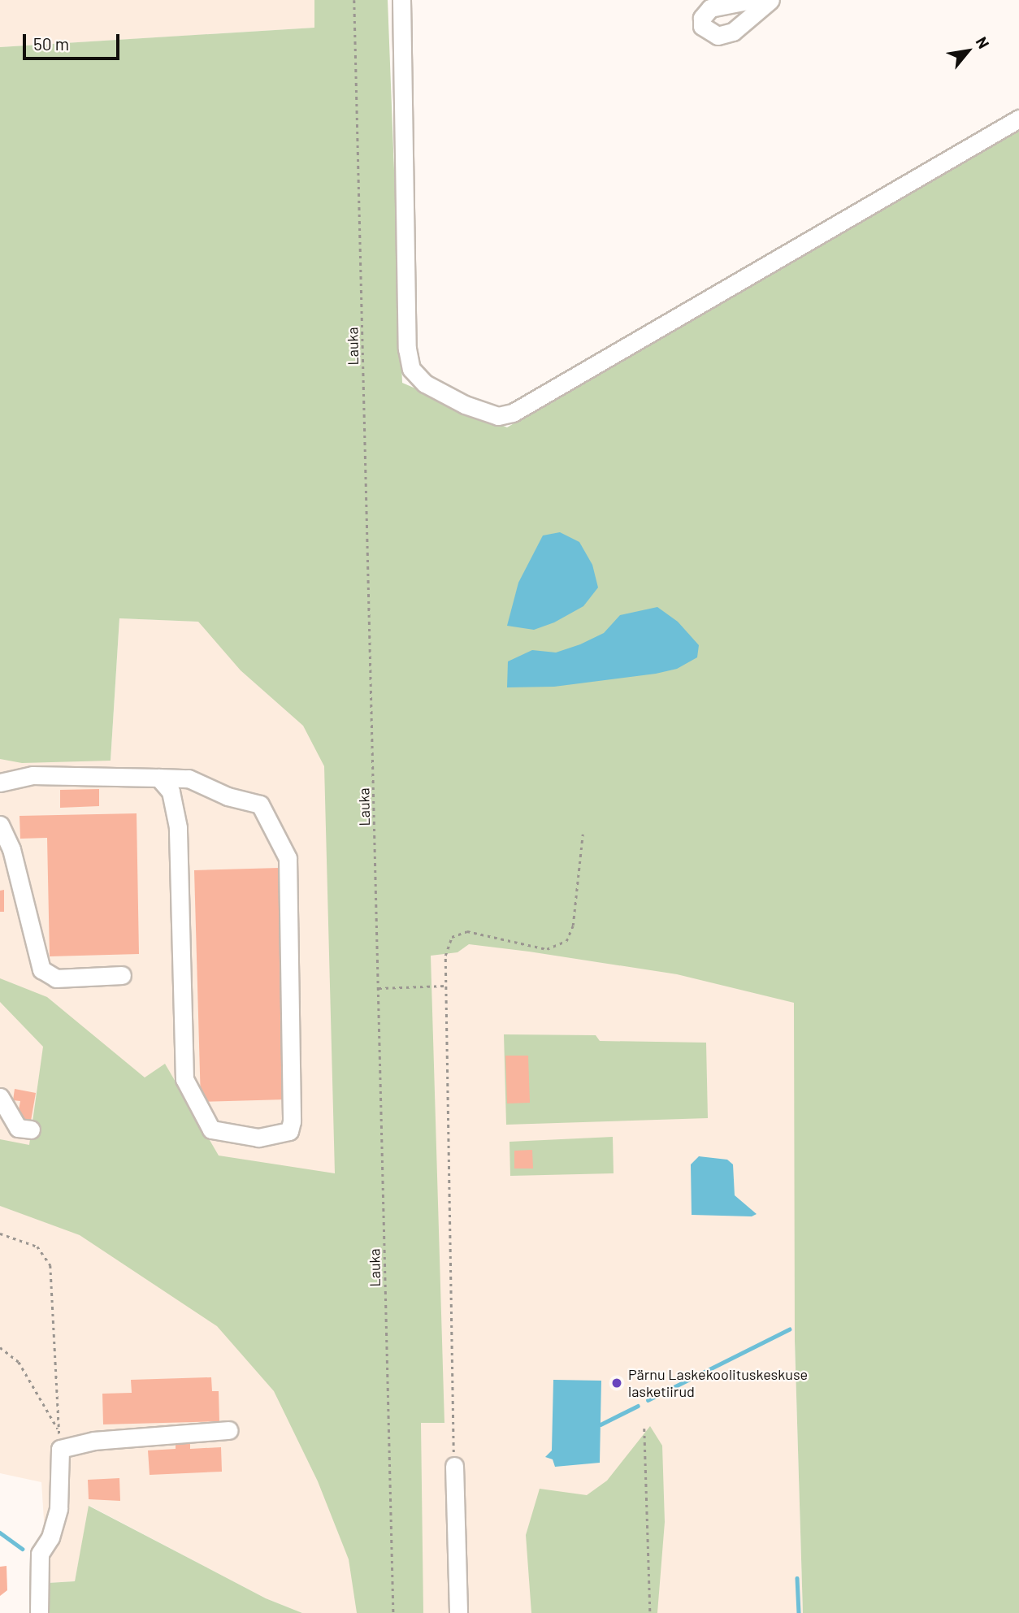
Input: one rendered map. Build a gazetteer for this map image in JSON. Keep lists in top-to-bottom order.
{
  "streets": {
    "path": ["Lauka"]
  },
  "places": ["Pärnu Laskekoolituskeskuse lasketiirud"],
  "scale_bar": "50 m",
  "north": "top right"
}
